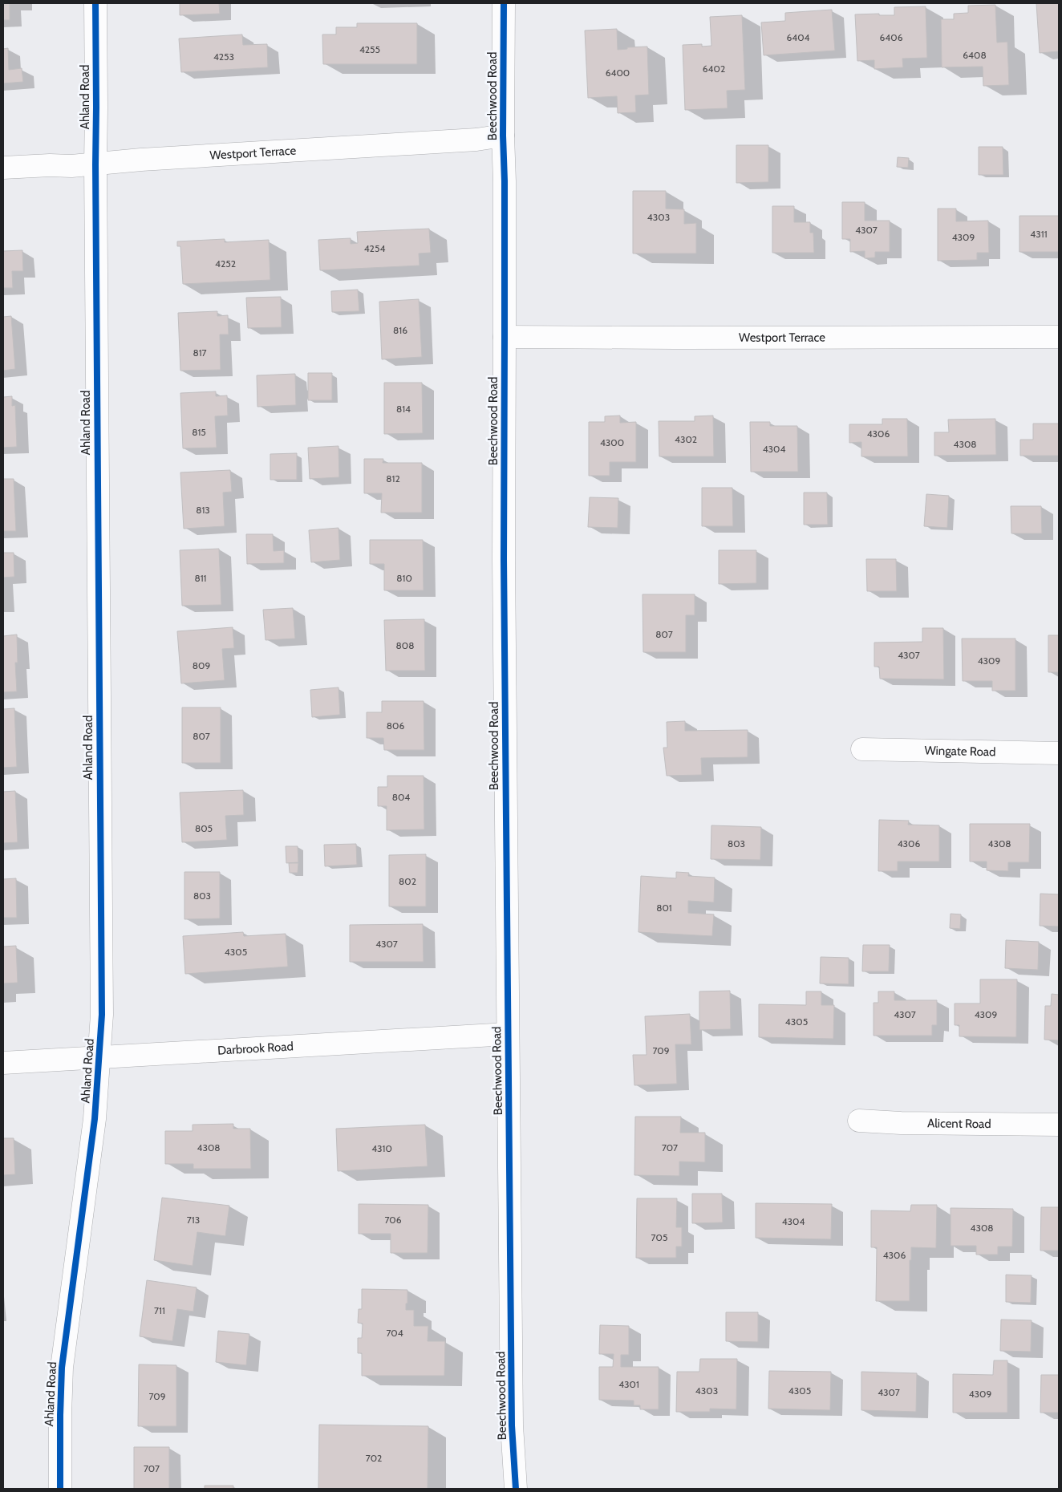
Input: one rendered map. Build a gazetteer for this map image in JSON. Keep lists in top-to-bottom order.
{
  "streets": {
    "street": [
      "Beechwood Road",
      "Ahland Road",
      "Westport Terrace",
      "Wingate Road",
      "Darbrook Road",
      "Alicent Road"
    ]
  },
  "crossings": [
    ["Beechwood Road", "Westport Terrace"],
    ["Beechwood Road", "Darbrook Road"],
    ["Ahland Road", "Westport Terrace"],
    ["Ahland Road", "Darbrook Road"]
  ],
  "house_numbers": [
    "6404",
    "6406",
    "4255",
    "6408",
    "4253",
    "6402",
    "6400",
    "4303",
    "4307",
    "4311",
    "4309",
    "4254",
    "4252",
    "816",
    "817",
    "814",
    "815",
    "4306",
    "4302",
    "4300",
    "4308",
    "4304",
    "812",
    "813",
    "811",
    "810",
    "807",
    "808",
    "4307",
    "4309",
    "809",
    "806",
    "807",
    "804",
    "805",
    "803",
    "4306",
    "4308",
    "802",
    "803",
    "801",
    "4307",
    "4305",
    "4307",
    "4309",
    "4305",
    "709",
    "4308",
    "707",
    "4310",
    "713",
    "706",
    "4304",
    "4308",
    "705",
    "4306",
    "711",
    "704",
    "4301",
    "4303",
    "4305",
    "4307",
    "4309",
    "709",
    "702",
    "707"
  ]
}
